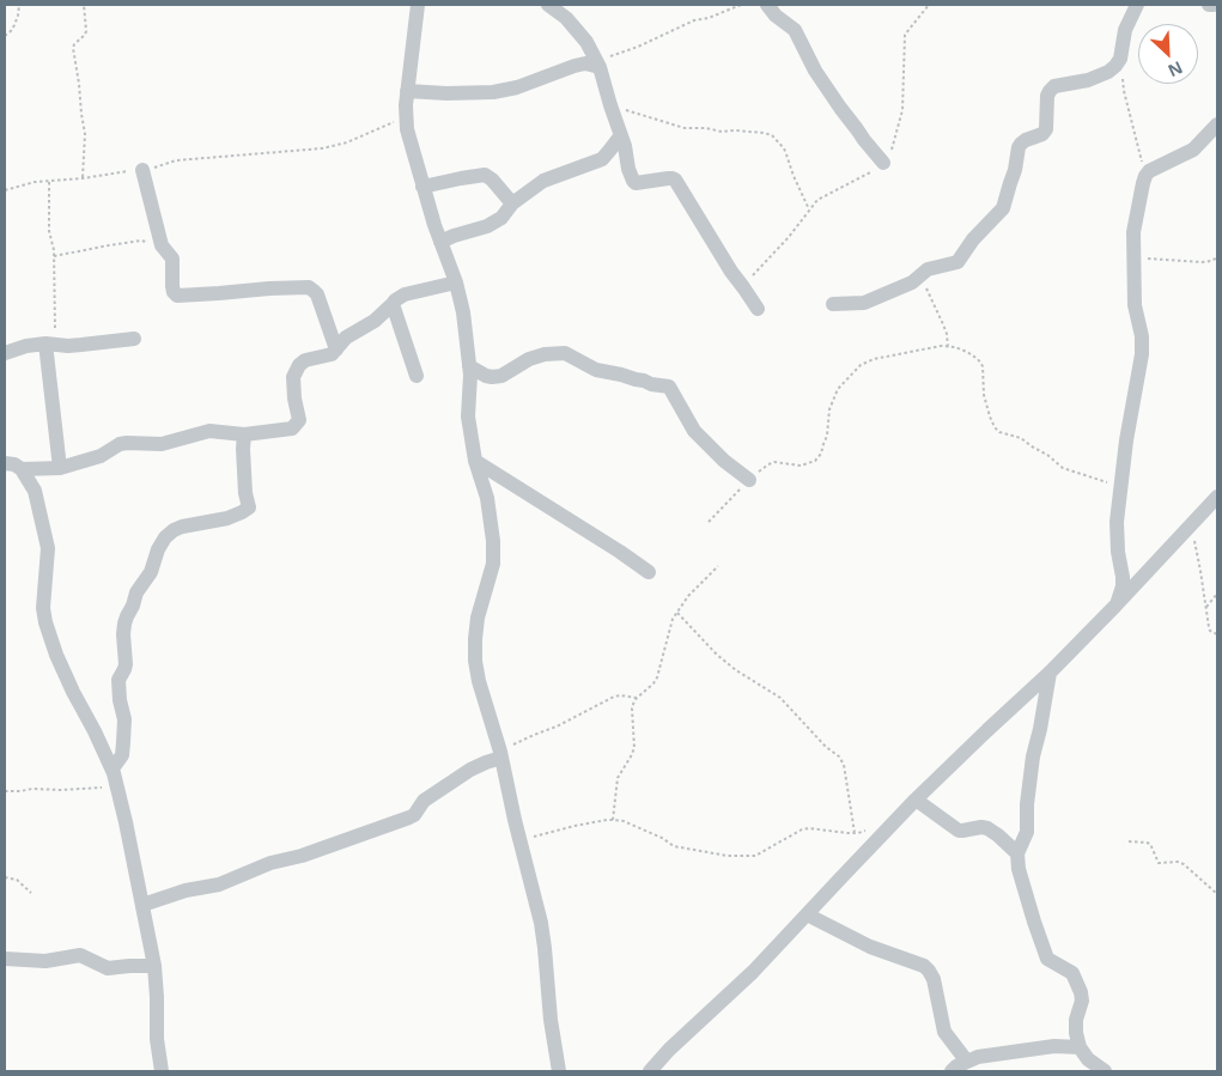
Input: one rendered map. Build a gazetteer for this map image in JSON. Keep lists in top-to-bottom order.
{
  "north": "bottom right"
}
